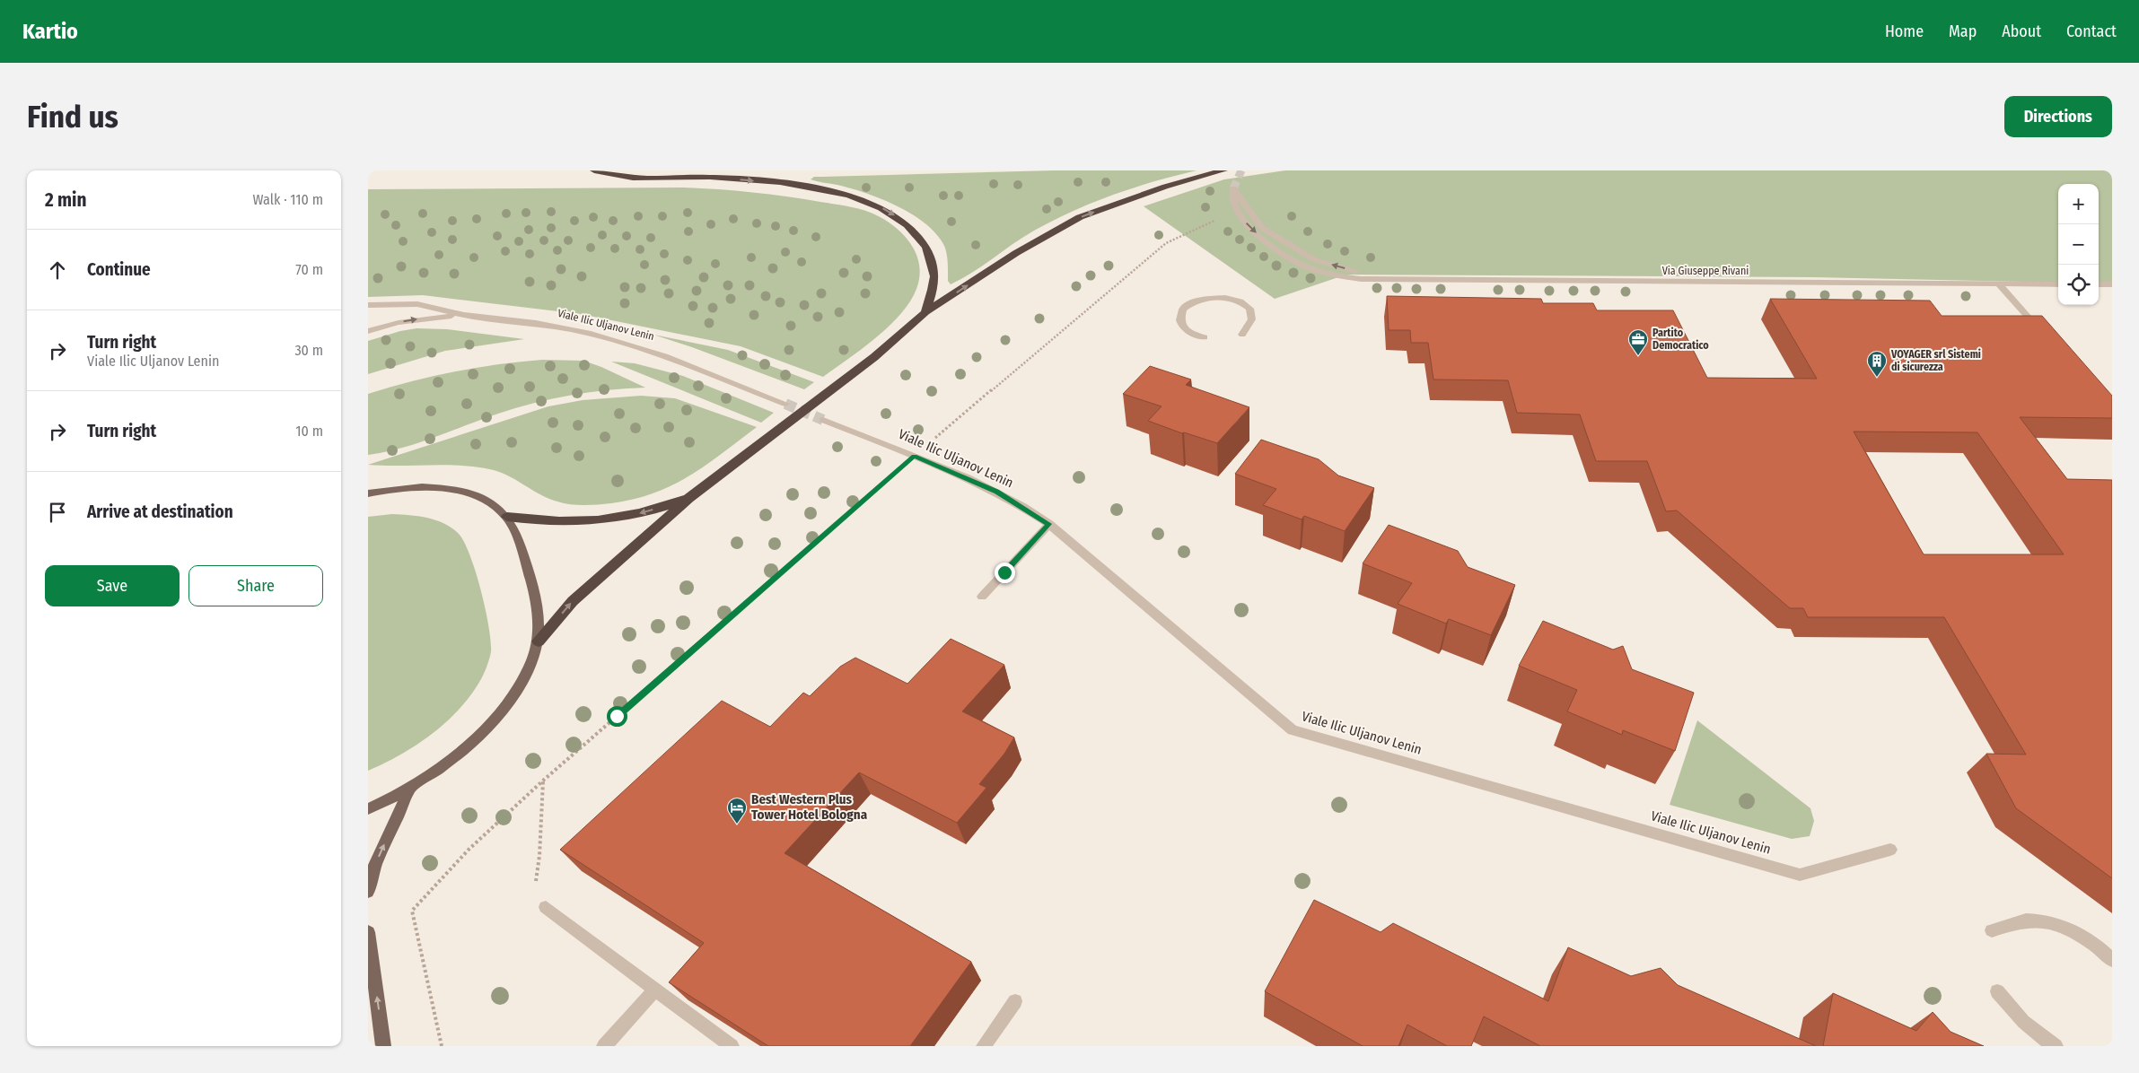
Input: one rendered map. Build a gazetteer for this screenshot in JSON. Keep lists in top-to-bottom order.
{
  "streets": {
    "street": ["Via Giuseppe Rivani", "Viale Ilic Uljanov Lenin"]
  },
  "places": {
    "office": ["Partito Democratico"],
    "building": ["VOYAGER srl Sistemi di sicurezza"],
    "hotel": ["Best Western Plus Tower Hotel Bologna"]
  },
  "page": {
    "header": "Kartio",
    "nav": [
      "Home",
      "Map",
      "About",
      "Contact"
    ],
    "buttons": [
      "Directions",
      ["Save", "Share"]
    ],
    "title": "Find us",
    "heading": ["2 min", "Walk · 110 m"],
    "map_buttons": ["+", "−"],
    "list": [
      ["Continue", "70 m"],
      ["Turn right", "Viale Ilic Uljanov Lenin", "30 m"],
      ["Turn right", "10 m"],
      "Arrive at destination"
    ]
  }
}
